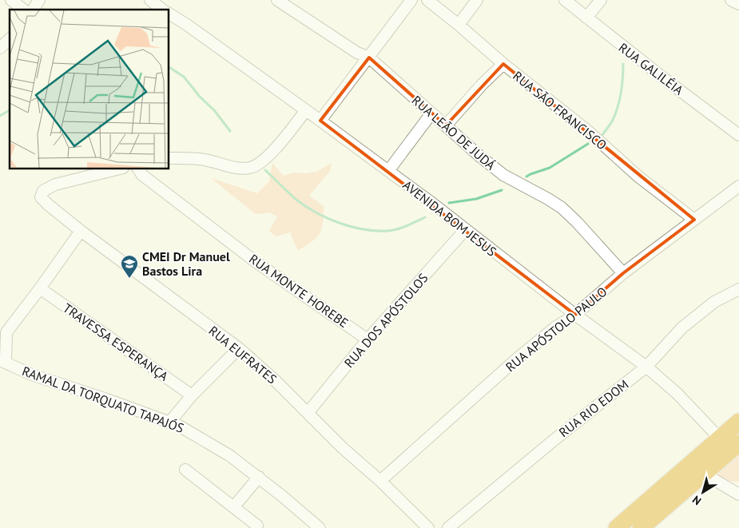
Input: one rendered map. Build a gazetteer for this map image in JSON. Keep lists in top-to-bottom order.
{
  "streets": {
    "street": [
      "RUA GALILÉIA",
      "RUA SÃO FRANCISCO",
      "RUA LEÃO DE JUDÁ",
      "AVENIDA BOM JESUS",
      "RUA MONTE HOREBE",
      "RUA DOS APÓSTOLOS",
      "RUA APÓSTOLO PAULO",
      "TRAVESSA ESPERANÇA",
      "RUA EUFRATES",
      "RAMAL DA TORQUATO TAPAJÓS",
      "RUA RIO EDOM"
    ]
  },
  "crossings": [
    ["RUA SÃO FRANCISCO", "RUA APÓSTOLO PAULO"],
    ["RUA LEÃO DE JUDÁ", "RUA APÓSTOLO PAULO"],
    ["AVENIDA BOM JESUS", "RUA DOS APÓSTOLOS"],
    ["AVENIDA BOM JESUS", "RUA APÓSTOLO PAULO"],
    ["AVENIDA BOM JESUS", "RUA RIO EDOM"],
    ["RUA MONTE HOREBE", "RUA DOS APÓSTOLOS"],
    ["RUA DOS APÓSTOLOS", "RUA EUFRATES"],
    ["RUA APÓSTOLO PAULO", "RUA EUFRATES"]
  ],
  "places": {
    "school or university": ["CMEI Dr Manuel Bastos Lira"]
  },
  "north": "bottom left"
}
